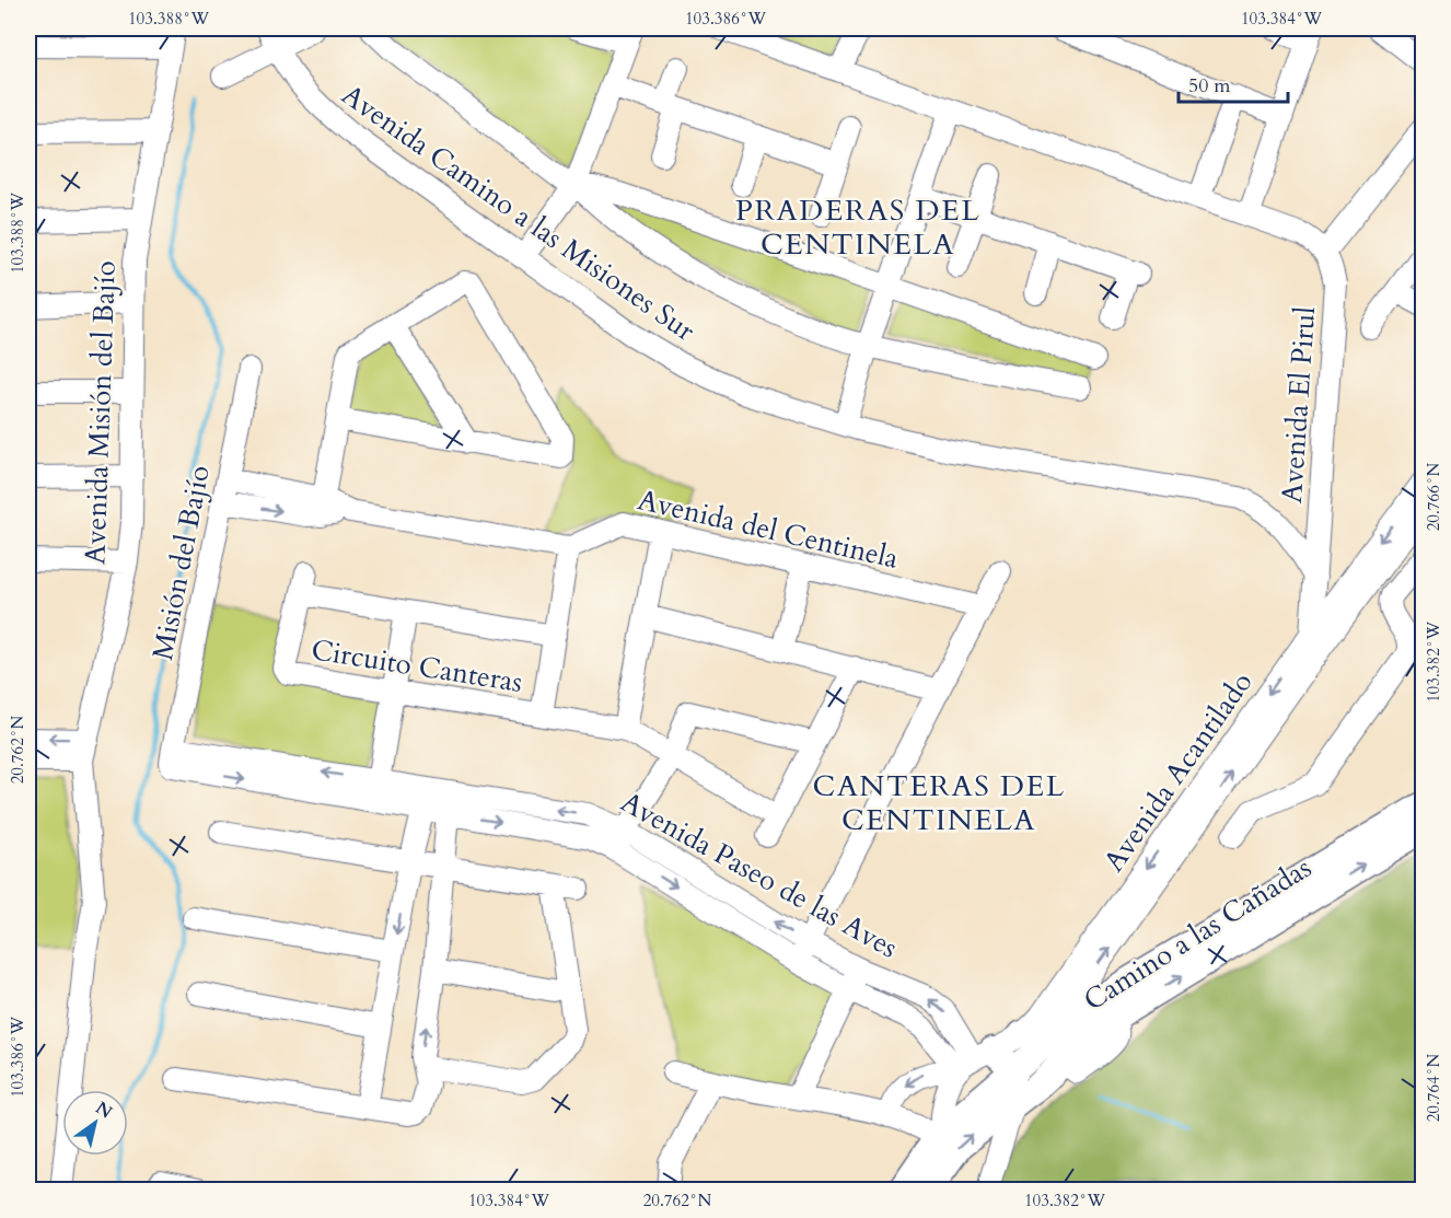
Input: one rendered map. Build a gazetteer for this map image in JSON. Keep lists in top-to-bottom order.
{
  "streets": {
    "main road": ["Camino a las Cañadas"],
    "street": [
      "Avenida Camino a las Misiones Sur",
      "Avenida El Pirul",
      "Avenida Misión del Bajío",
      "Avenida del Centinela",
      "Misión del Bajío",
      "Circuito Canteras",
      "Avenida Acantilado",
      "Avenida Paseo de las Aves"
    ]
  },
  "crossings": [
    ["Avenida Camino a las Misiones Sur", "Avenida El Pirul"],
    ["Avenida El Pirul", "Avenida Acantilado"],
    ["Avenida del Centinela", "Circuito Canteras"],
    ["Misión del Bajío", "Avenida Paseo de las Aves"],
    ["Avenida Acantilado", "Avenida Paseo de las Aves"],
    ["Avenida Acantilado", "Camino a las Cañadas"]
  ],
  "districts": ["PRADERAS DEL CENTINELA", "CANTERAS DEL CENTINELA"],
  "scale_bar": "50 m",
  "north": "top right",
  "coordinates": [
    "103.388°W",
    "103.386°W",
    "103.384°W",
    "20.766°N",
    "103.382°W",
    "20.762°N",
    "20.764°N"
  ]
}
